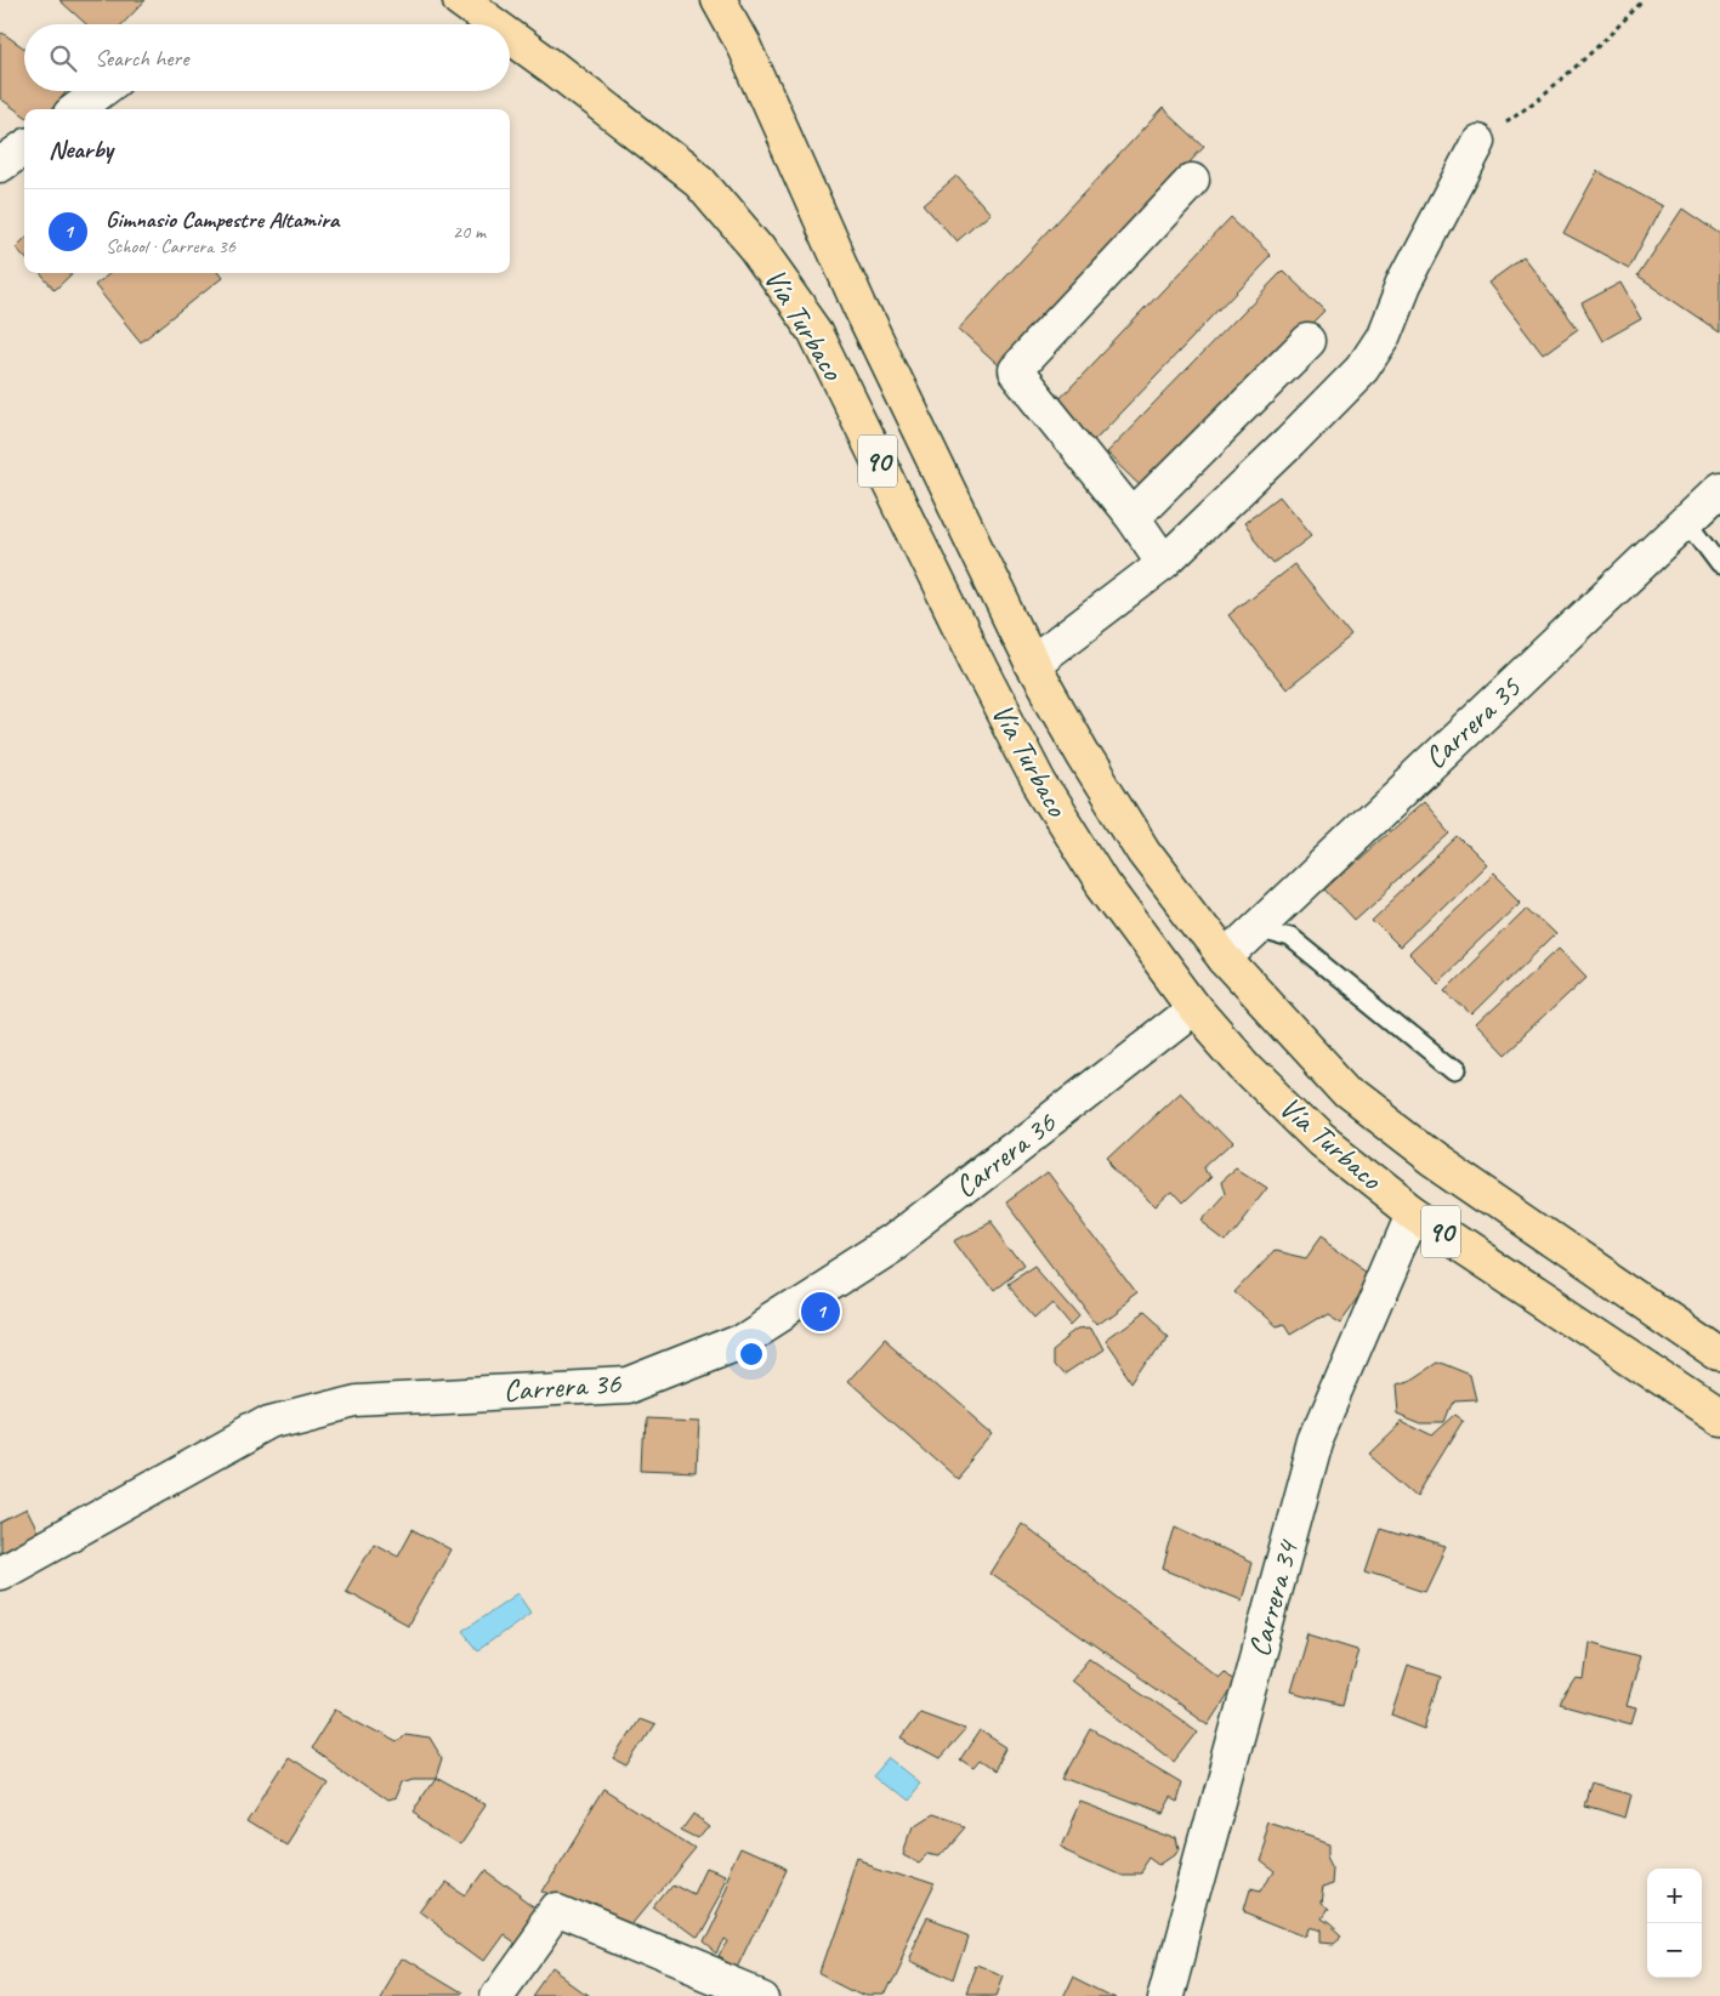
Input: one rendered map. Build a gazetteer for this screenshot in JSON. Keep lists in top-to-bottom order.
{
  "streets": {
    "highway": ["Vía Turbaco", "90"],
    "street": ["Carrera 35", "Carrera 36", "Carrera 34"]
  },
  "crossings": [
    ["Vía Turbaco", "Carrera 35"],
    ["Vía Turbaco", "Carrera 36"],
    ["Vía Turbaco", "Carrera 34"]
  ],
  "page": {
    "search": "Search here",
    "heading": "Nearby",
    "list": [
      {
        "mark": "1",
        "name": "Gimnasio Campestre Altamira",
        "note": "School · Carrera 36",
        "value": "20 m"
      }
    ],
    "pins": "1",
    "map_buttons": ["+", "−"]
  }
}
